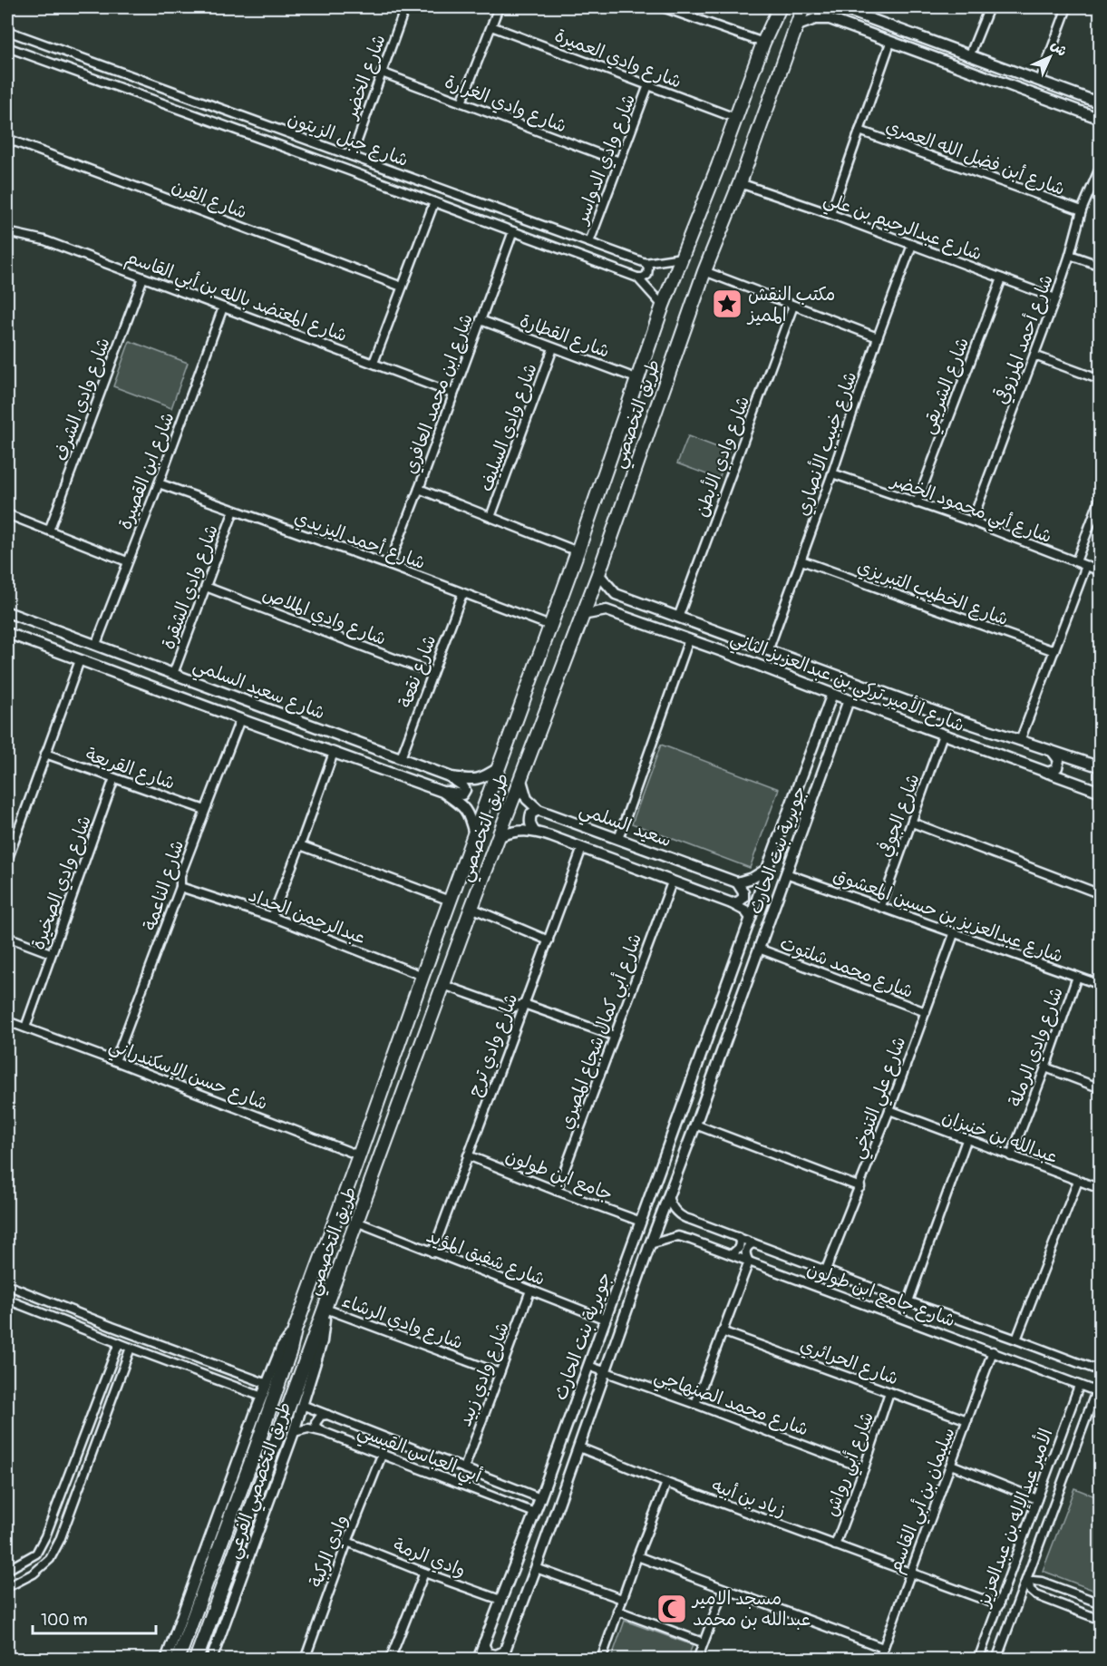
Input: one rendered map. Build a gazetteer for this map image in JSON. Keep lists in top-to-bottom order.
{
  "streets": {
    "main road": ["طريق التخصصي"],
    "street": [
      "شارع وادي العميرة",
      "شارع الخضر",
      "شارع وادي الغرارة",
      "شارع جبل الزيتون",
      "شارع أبن فضل الله العمري",
      "شارع وادي الدواسر",
      "شارع القرن",
      "شارع عبدالرحيم بن علي",
      "شارع المعتضد بالله بن أبي القاسم",
      "شارع القطارة",
      "شارع أحمد المرزوقي",
      "شارع الشريقي",
      "شارع ابن محمد العافري",
      "شارع وادي الشرف",
      "شارع وادي السليف",
      "شارع خبيب الأنصاري",
      "شارع وادي الأبطن",
      "شارع ابن القصيرة",
      "شارع أبي محمود الخضر",
      "شارع أحمد اليزيدي",
      "شارع وادي الشقرة",
      "شارع الخطيب التبريزي",
      "شارع وادي الملاص",
      "شارع نقعة",
      "شارع الأمير تركي بن عبدالعزيز الثاني",
      "شارع سعيد السلمي",
      "شارع القريعة",
      "شارع الجوفي",
      "سعيد السلمي",
      "جويرية بنت الحارث",
      "شارع وادي الصخيرة",
      "شارع الناعمة",
      "شارع عبدالعزيز بن حسين المعشوق",
      "عبدالرحمن الحداد",
      "شارع محمد شلتوت",
      "شارع أبي كمال شجاع المصري",
      "شارع وادي ترج",
      "شارع وادي الرملة",
      "شارع حسن الإسكندراني",
      "شارع علي التنوخي",
      "عبدالله بن خنيزان",
      "جامع ابن طولون",
      "شارع شفيق المؤيد",
      "شارع جامع ابن طولون",
      "شارع وادي الرشاء",
      "شارع الحرائري",
      "شارع وادي زبيد",
      "شارع محمد الصنهاجي",
      "أبي العباس القيسي",
      "شارع أبي رواش",
      "طريق التخصصي الفرعي",
      "زياد بن أبيه",
      "سليمان بن أبي القاسم",
      "الأمير عبدالإله بن عبدالعزيز",
      "وادي الركبة",
      "وادي الرمة"
    ]
  },
  "crossings": [
    ["شارع وادي العميرة", "شارع وادي الدواسر"],
    ["شارع وادي العميرة", "طريق التخصصي"],
    ["شارع الخضر", "شارع وادي الغرارة"],
    ["شارع الخضر", "شارع جبل الزيتون"],
    ["شارع وادي الغرارة", "شارع وادي الدواسر"],
    ["شارع جبل الزيتون", "شارع وادي الدواسر"],
    ["شارع جبل الزيتون", "شارع ابن محمد العافري"],
    ["شارع جبل الزيتون", "طريق التخصصي"],
    ["شارع أبن فضل الله العمري", "شارع أحمد المرزوقي"],
    ["شارع عبدالرحيم بن علي", "شارع أحمد المرزوقي"],
    ["شارع عبدالرحيم بن علي", "شارع الشريقي"],
    ["شارع عبدالرحيم بن علي", "طريق التخصصي"],
    ["شارع عبدالرحيم بن علي", "شارع خبيب الأنصاري"],
    ["شارع المعتضد بالله بن أبي القاسم", "شارع ابن محمد العافري"],
    ["شارع المعتضد بالله بن أبي القاسم", "شارع وادي الشرف"],
    ["شارع المعتضد بالله بن أبي القاسم", "شارع ابن القصيرة"],
    ["شارع القطارة", "شارع ابن محمد العافري"],
    ["شارع القطارة", "طريق التخصصي"],
    ["شارع القطارة", "شارع وادي السليف"],
    ["شارع أحمد المرزوقي", "شارع أبي محمود الخضر"],
    ["شارع الشريقي", "شارع أبي محمود الخضر"],
    ["شارع ابن محمد العافري", "شارع أحمد اليزيدي"],
    ["طريق التخصصي", "شارع أحمد اليزيدي"],
    ["طريق التخصصي", "شارع الأمير تركي بن عبدالعزيز الثاني"],
    ["طريق التخصصي", "شارع سعيد السلمي"],
    ["طريق التخصصي", "سعيد السلمي"],
    ["طريق التخصصي", "عبدالرحمن الحداد"],
    ["طريق التخصصي", "شارع حسن الإسكندراني"],
    ["طريق التخصصي", "شارع شفيق المؤيد"],
    ["طريق التخصصي", "شارع وادي الرشاء"],
    ["طريق التخصصي", "طريق التخصصي الفرعي"],
    ["شارع خبيب الأنصاري", "شارع أبي محمود الخضر"],
    ["شارع خبيب الأنصاري", "شارع الخطيب التبريزي"],
    ["شارع خبيب الأنصاري", "شارع الأمير تركي بن عبدالعزيز الثاني"],
    ["شارع وادي الأبطن", "شارع الأمير تركي بن عبدالعزيز الثاني"],
    ["شارع ابن القصيرة", "شارع أحمد اليزيدي"],
    ["شارع ابن القصيرة", "شارع سعيد السلمي"],
    ["شارع أحمد اليزيدي", "شارع وادي الشقرة"],
    ["شارع أحمد اليزيدي", "شارع نقعة"],
    ["شارع وادي الشقرة", "شارع وادي الملاص"],
    ["شارع وادي الشقرة", "شارع سعيد السلمي"],
    ["شارع وادي الملاص", "شارع نقعة"],
    ["شارع نقعة", "شارع سعيد السلمي"],
    ["شارع الأمير تركي بن عبدالعزيز الثاني", "شارع الجوفي"],
    ["شارع الأمير تركي بن عبدالعزيز الثاني", "جويرية بنت الحارث"],
    ["شارع سعيد السلمي", "شارع الناعمة"],
    ["شارع القريعة", "شارع وادي الصخيرة"],
    ["شارع القريعة", "شارع الناعمة"],
    ["شارع الجوفي", "شارع عبدالعزيز بن حسين المعشوق"],
    ["سعيد السلمي", "جويرية بنت الحارث"],
    ["سعيد السلمي", "شارع أبي كمال شجاع المصري"],
    ["سعيد السلمي", "شارع وادي ترج"],
    ["جويرية بنت الحارث", "شارع عبدالعزيز بن حسين المعشوق"],
    ["جويرية بنت الحارث", "شارع محمد شلتوت"],
    ["جويرية بنت الحارث", "جامع ابن طولون"],
    ["جويرية بنت الحارث", "شارع شفيق المؤيد"],
    ["جويرية بنت الحارث", "شارع جامع ابن طولون"],
    ["جويرية بنت الحارث", "شارع محمد الصنهاجي"],
    ["جويرية بنت الحارث", "أبي العباس القيسي"],
    ["جويرية بنت الحارث", "زياد بن أبيه"],
    ["جويرية بنت الحارث", "وادي الرمة"],
    ["شارع وادي الصخيرة", "شارع حسن الإسكندراني"],
    ["شارع الناعمة", "عبدالرحمن الحداد"],
    ["شارع الناعمة", "شارع حسن الإسكندراني"],
    ["شارع عبدالعزيز بن حسين المعشوق", "شارع وادي الرملة"],
    ["شارع عبدالعزيز بن حسين المعشوق", "شارع علي التنوخي"],
    ["شارع محمد شلتوت", "شارع علي التنوخي"],
    ["شارع أبي كمال شجاع المصري", "جامع ابن طولون"],
    ["شارع وادي ترج", "جامع ابن طولون"],
    ["شارع وادي ترج", "شارع شفيق المؤيد"],
    ["شارع وادي الرملة", "عبدالله بن خنيزان"],
    ["شارع علي التنوخي", "عبدالله بن خنيزان"],
    ["شارع علي التنوخي", "شارع جامع ابن طولون"],
    ["شارع شفيق المؤيد", "شارع وادي زبيد"],
    ["شارع جامع ابن طولون", "سليمان بن أبي القاسم"],
    ["شارع جامع ابن طولون", "الأمير عبدالإله بن عبدالعزيز"],
    ["شارع وادي الرشاء", "شارع وادي زبيد"],
    ["شارع وادي الرشاء", "طريق التخصصي الفرعي"],
    ["شارع الحرائري", "شارع أبي رواش"],
    ["شارع الحرائري", "سليمان بن أبي القاسم"],
    ["شارع وادي زبيد", "أبي العباس القيسي"],
    ["شارع محمد الصنهاجي", "شارع أبي رواش"],
    ["أبي العباس القيسي", "طريق التخصصي الفرعي"],
    ["أبي العباس القيسي", "وادي الركبة"],
    ["شارع أبي رواش", "زياد بن أبيه"],
    ["زياد بن أبيه", "سليمان بن أبي القاسم"],
    ["زياد بن أبيه", "الأمير عبدالإله بن عبدالعزيز"],
    ["وادي الركبة", "وادي الرمة"]
  ],
  "places": {
    "place": ["مكتب النقش المميز"],
    "mosque": ["مسجد الامير عبدالله بن محمد"]
  },
  "scale_bar": "100 m",
  "north": "top right"
}
